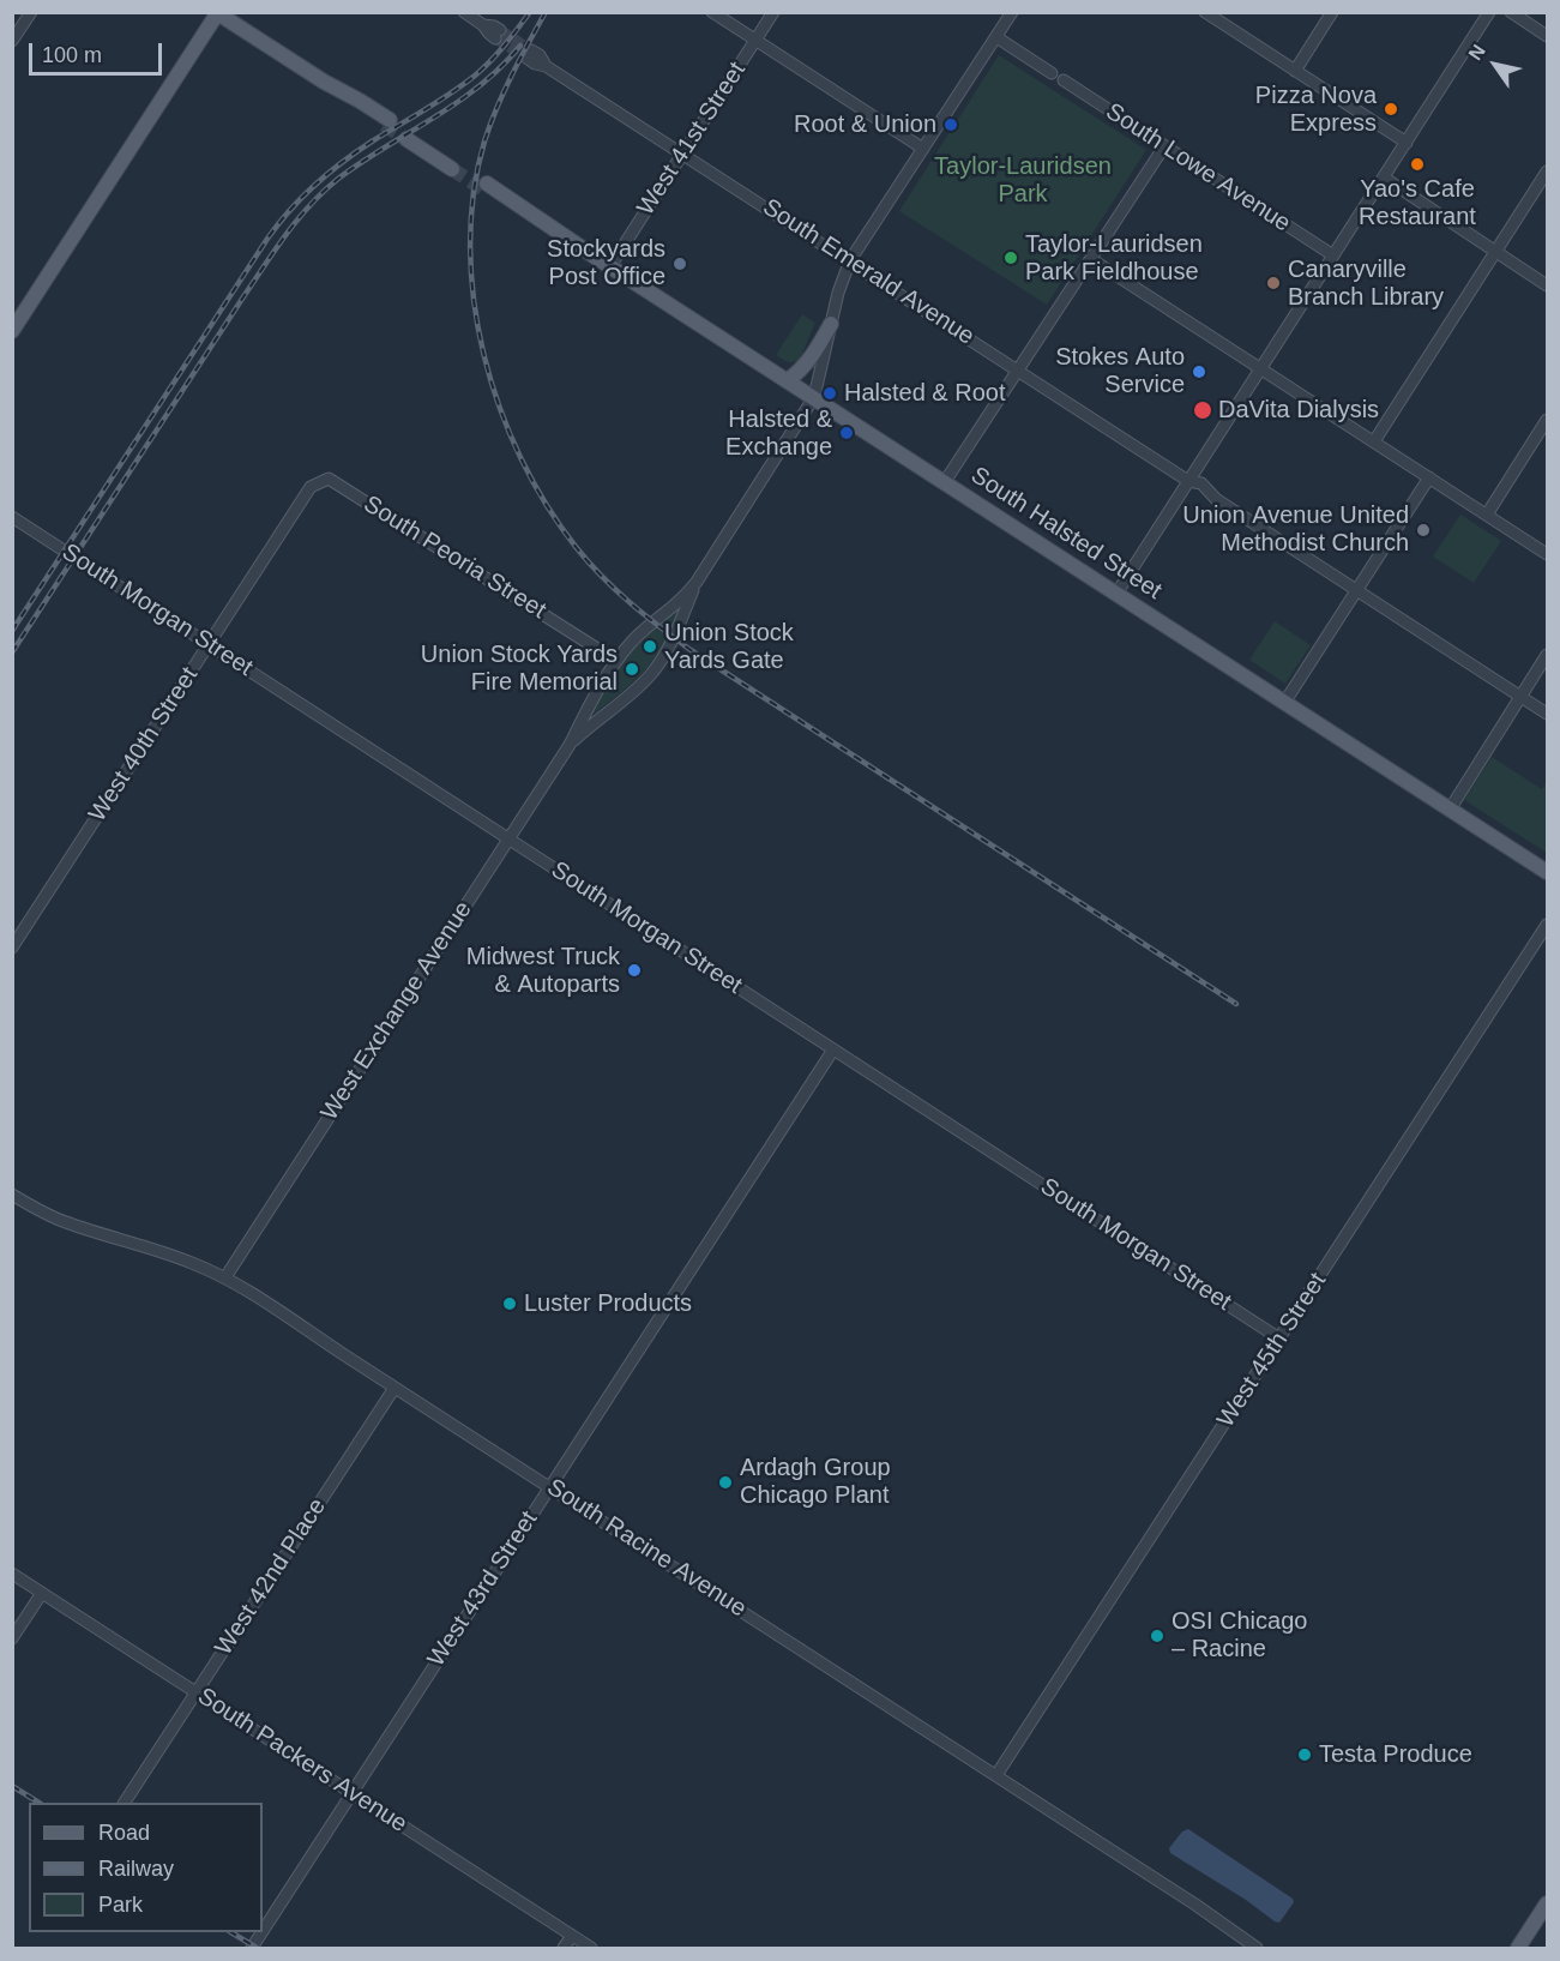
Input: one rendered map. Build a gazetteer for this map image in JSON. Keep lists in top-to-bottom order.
{
  "streets": {
    "main road": ["South Halsted Street"],
    "street": [
      "West 41st Street",
      "South Lowe Avenue",
      "South Emerald Avenue",
      "South Peoria Street",
      "South Morgan Street",
      "West 40th Street",
      "West Exchange Avenue",
      "West 45th Street",
      "South Racine Avenue",
      "West 42nd Place",
      "West 43rd Street",
      "South Packers Avenue"
    ]
  },
  "crossings": [
    ["West 41st Street", "South Emerald Avenue"],
    ["West 41st Street", "South Halsted Street"],
    ["South Emerald Avenue", "West Exchange Avenue"],
    ["South Halsted Street", "West Exchange Avenue"],
    ["South Peoria Street", "West 40th Street"],
    ["South Peoria Street", "West Exchange Avenue"],
    ["South Morgan Street", "West 40th Street"],
    ["South Morgan Street", "West Exchange Avenue"],
    ["South Morgan Street", "West 45th Street"],
    ["South Morgan Street", "West 43rd Street"],
    ["West Exchange Avenue", "South Racine Avenue"],
    ["West 45th Street", "South Racine Avenue"],
    ["South Racine Avenue", "West 42nd Place"],
    ["South Racine Avenue", "West 43rd Street"],
    ["West 42nd Place", "South Packers Avenue"],
    ["West 43rd Street", "South Packers Avenue"]
  ],
  "parks": ["Taylor-Lauridsen Park"],
  "places": [
    "Pizza Nova Express",
    "Root & Union",
    "Yao's Cafe Restaurant",
    "Taylor-Lauridsen Park Fieldhouse",
    "Stockyards Post Office",
    "Canaryville Branch Library",
    "Stokes Auto Service",
    "Halsted & Root",
    "DaVita Dialysis",
    "Halsted & Exchange",
    "Union Avenue United Methodist Church",
    "Union Stock Yards Gate",
    "Union Stock Yards Fire Memorial",
    "Midwest Truck & Autoparts",
    "Luster Products",
    "Ardagh Group Chicago Plant",
    "OSI Chicago – Racine",
    "Testa Produce"
  ],
  "legend": ["Road", "Railway", "Park"],
  "scale_bar": "100 m",
  "north": "top left"
}
